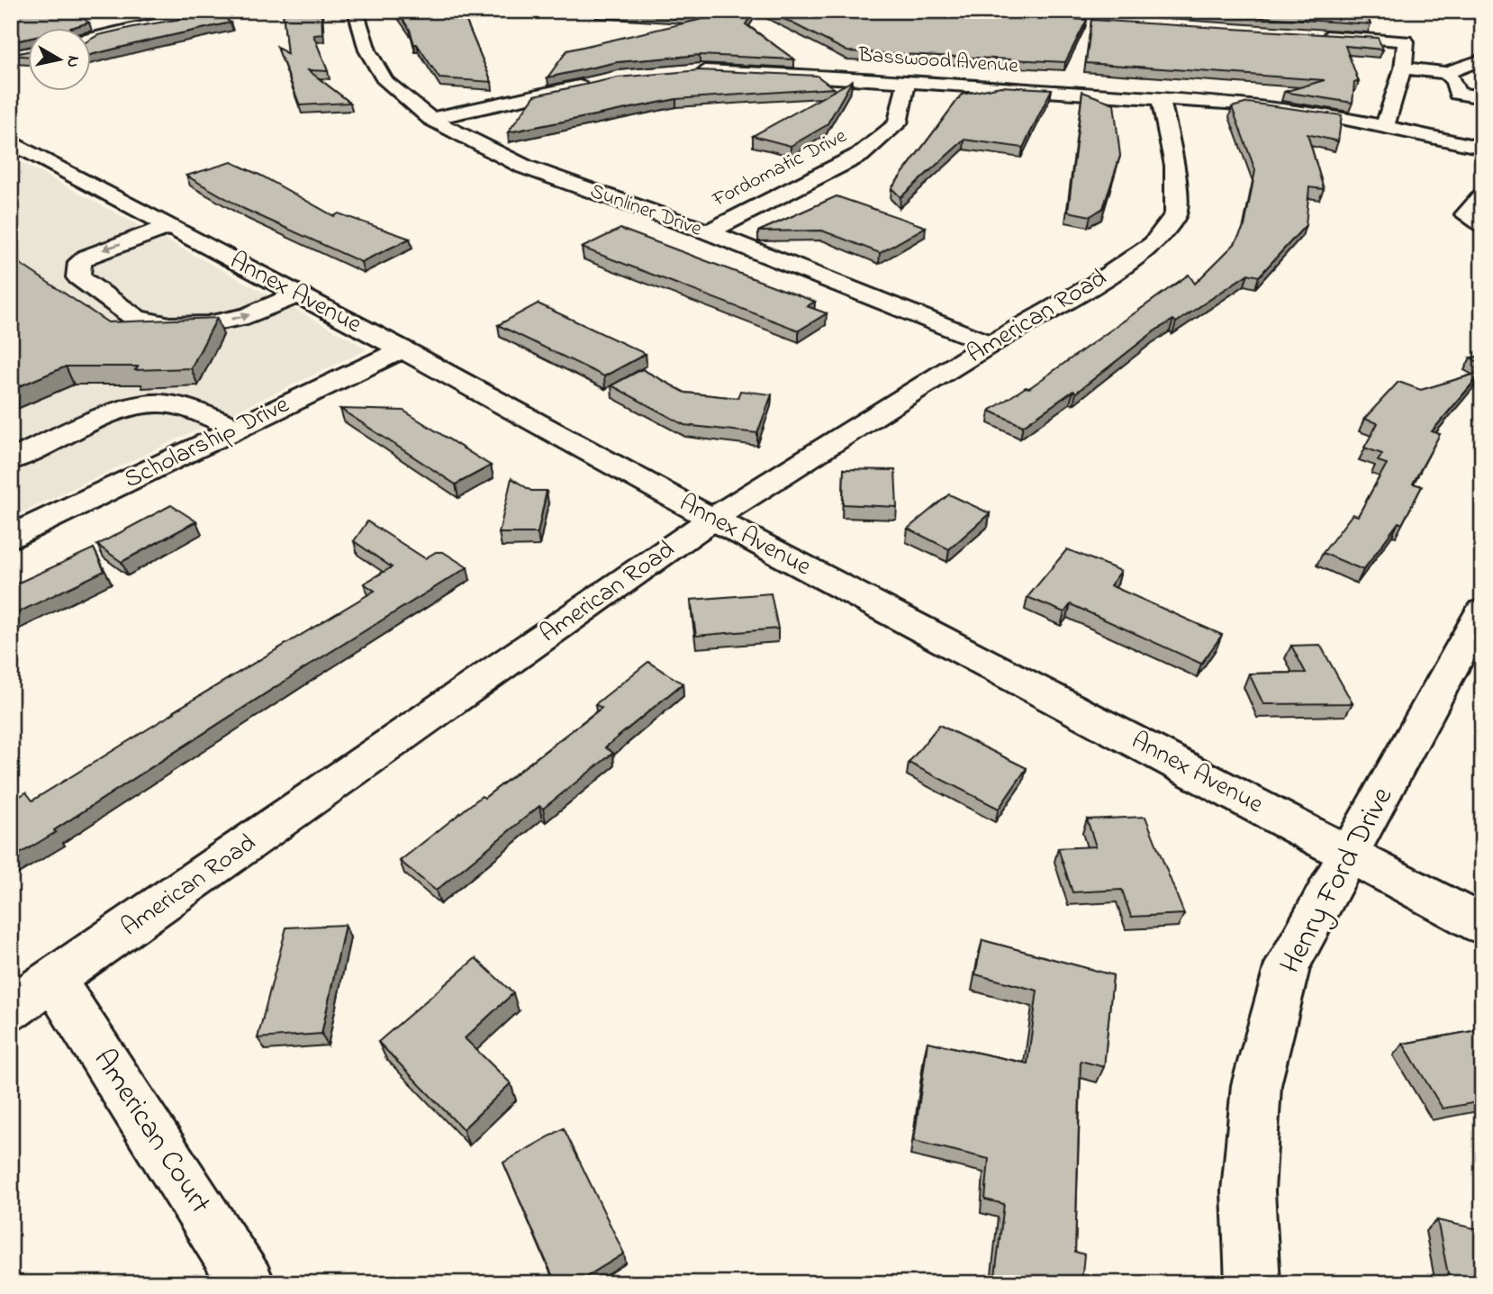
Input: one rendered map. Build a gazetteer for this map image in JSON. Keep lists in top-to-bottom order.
{
  "streets": {
    "street": [
      "Basswood Avenue",
      "Fordomatic Drive",
      "Sunliner Drive",
      "Annex Avenue",
      "American Road",
      "Scholarship Drive",
      "Henry Ford Drive",
      "American Court"
    ]
  },
  "crossings": [
    ["Basswood Avenue", "Fordomatic Drive"],
    ["Basswood Avenue", "American Road"],
    ["Fordomatic Drive", "Sunliner Drive"],
    ["Sunliner Drive", "American Road"],
    ["Annex Avenue", "American Road"],
    ["Annex Avenue", "Scholarship Drive"],
    ["Annex Avenue", "Henry Ford Drive"],
    ["American Road", "American Court"]
  ],
  "north": "right"
}
